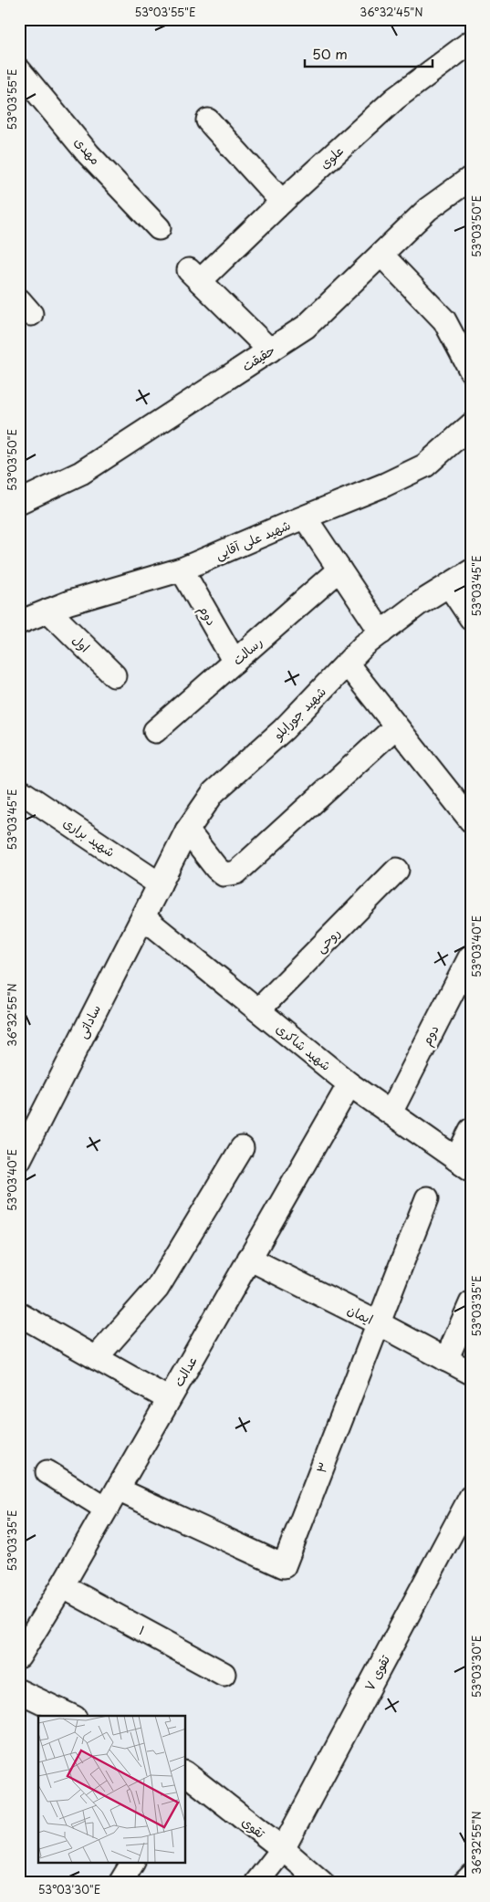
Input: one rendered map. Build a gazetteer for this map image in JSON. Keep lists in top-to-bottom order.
{
  "streets": {
    "street": [
      "مهدی",
      "علوی",
      "حقیقت",
      "شهید علی آقایی",
      "دوم",
      "اول",
      "رسالت",
      "شهید جورابلو",
      "شهید براری",
      "روحی",
      "ساداتی",
      "شهید شاکری",
      "ایمان",
      "عدالت",
      "۳",
      "۱",
      "تقوی ۷",
      "تقوی"
    ]
  },
  "crossings": [
    ["علوی", "حقیقت"],
    ["شهید علی آقایی", "دوم"],
    ["شهید علی آقایی", "اول"],
    ["دوم", "رسالت"],
    ["دوم", "شهید شاکری"],
    ["شهید جورابلو", "شهید براری"],
    ["شهید جورابلو", "ساداتی"],
    ["شهید براری", "ساداتی"],
    ["روحی", "شهید شاکری"],
    ["ساداتی", "شهید شاکری"],
    ["شهید شاکری", "عدالت"],
    ["ایمان", "عدالت"],
    ["ایمان", "۳"],
    ["عدالت", "۳"],
    ["عدالت", "۱"],
    ["تقوی ۷", "تقوی"]
  ],
  "scale_bar": "50 m",
  "coordinates": [
    "53°03'55\"E",
    "36°32'45\"N",
    "53°03'50\"E",
    "53°03'45\"E",
    "53°03'40\"E",
    "36°32'55\"N",
    "53°03'35\"E",
    "53°03'30\"E"
  ]
}
